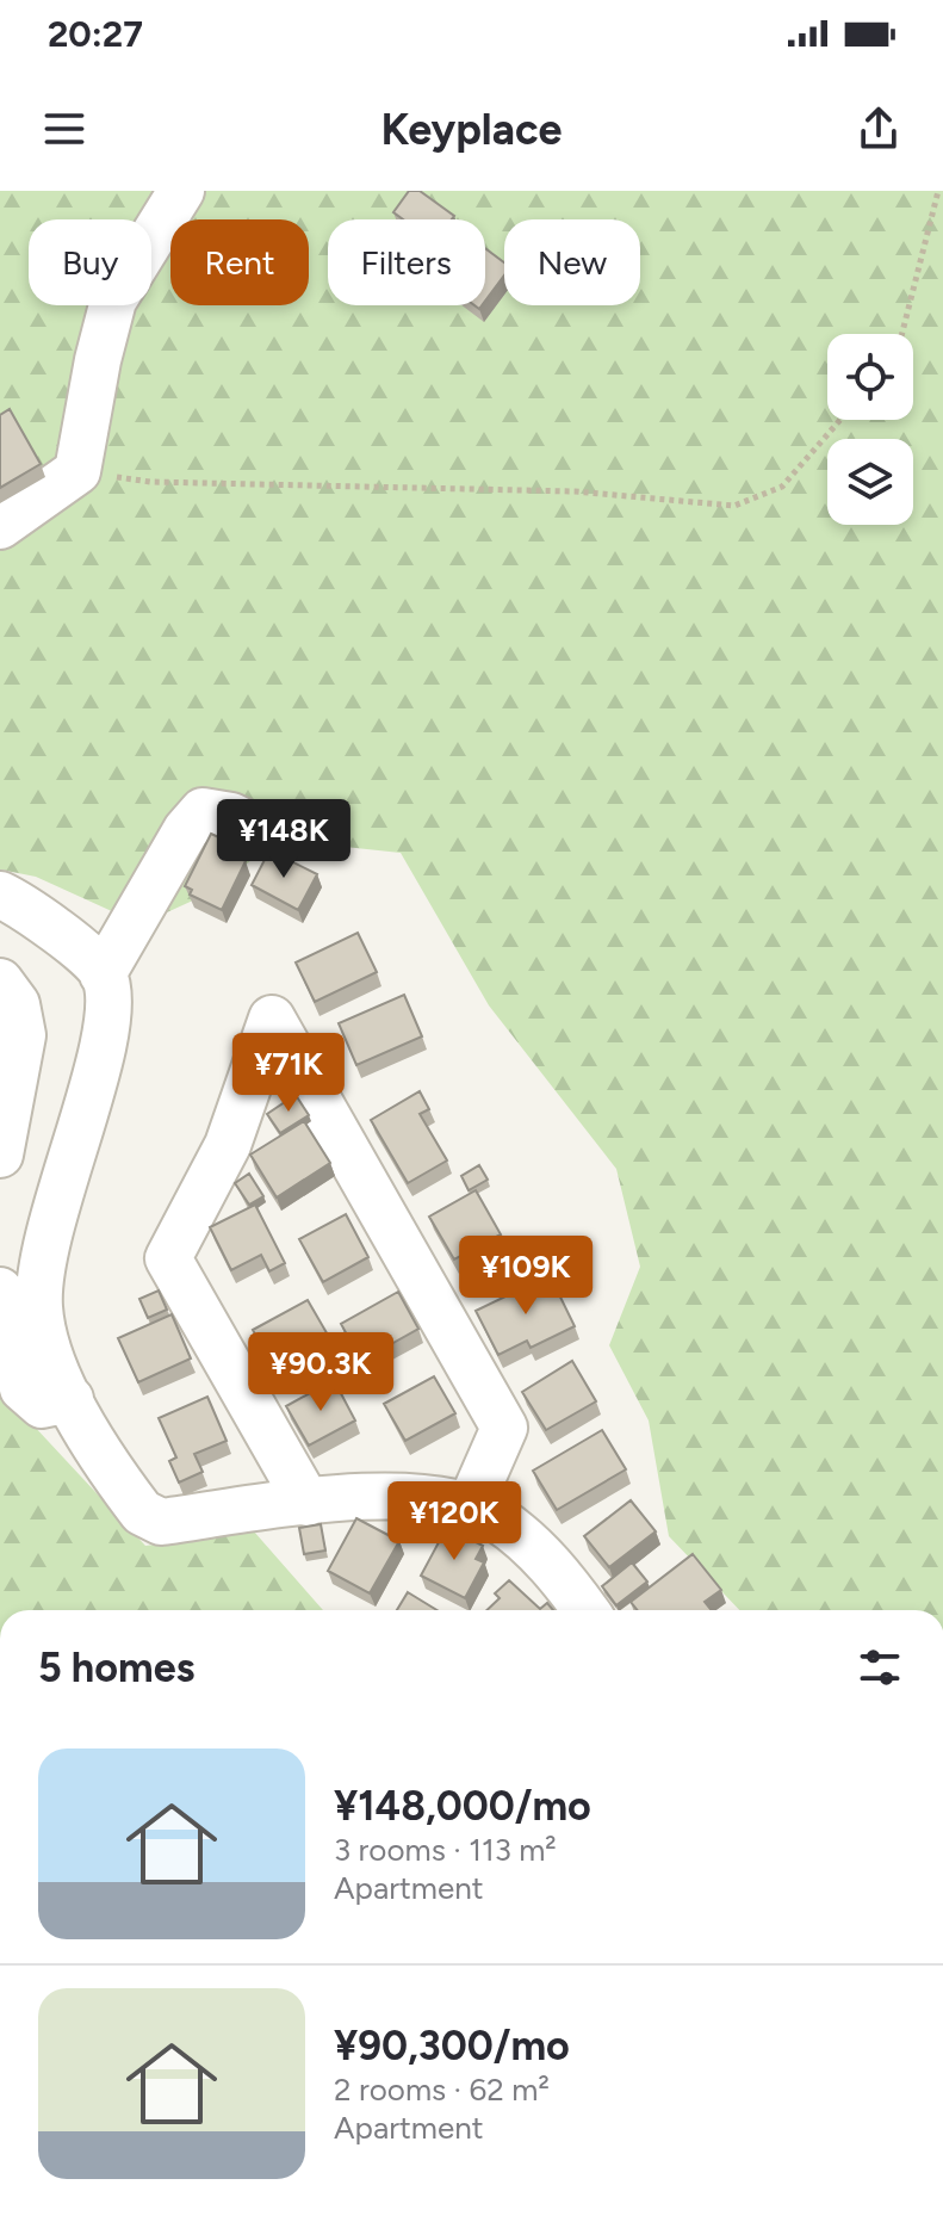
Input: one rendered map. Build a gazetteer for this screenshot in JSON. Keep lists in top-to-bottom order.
{
  "page": {
    "status": "20:27",
    "header": "Keyplace",
    "chip": [
      "Buy",
      "Rent",
      "Filters",
      "New"
    ],
    "price": [
      "¥148K",
      "¥71K",
      "¥109K",
      "¥90.3K",
      "¥120K"
    ],
    "heading": "5 homes",
    "list": [
      {
        "name": "¥148,000/mo",
        "note": "3 rooms · 113 m² · Apartment"
      },
      {
        "name": "¥90,300/mo",
        "note": "2 rooms · 62 m² · Apartment"
      }
    ]
  }
}
